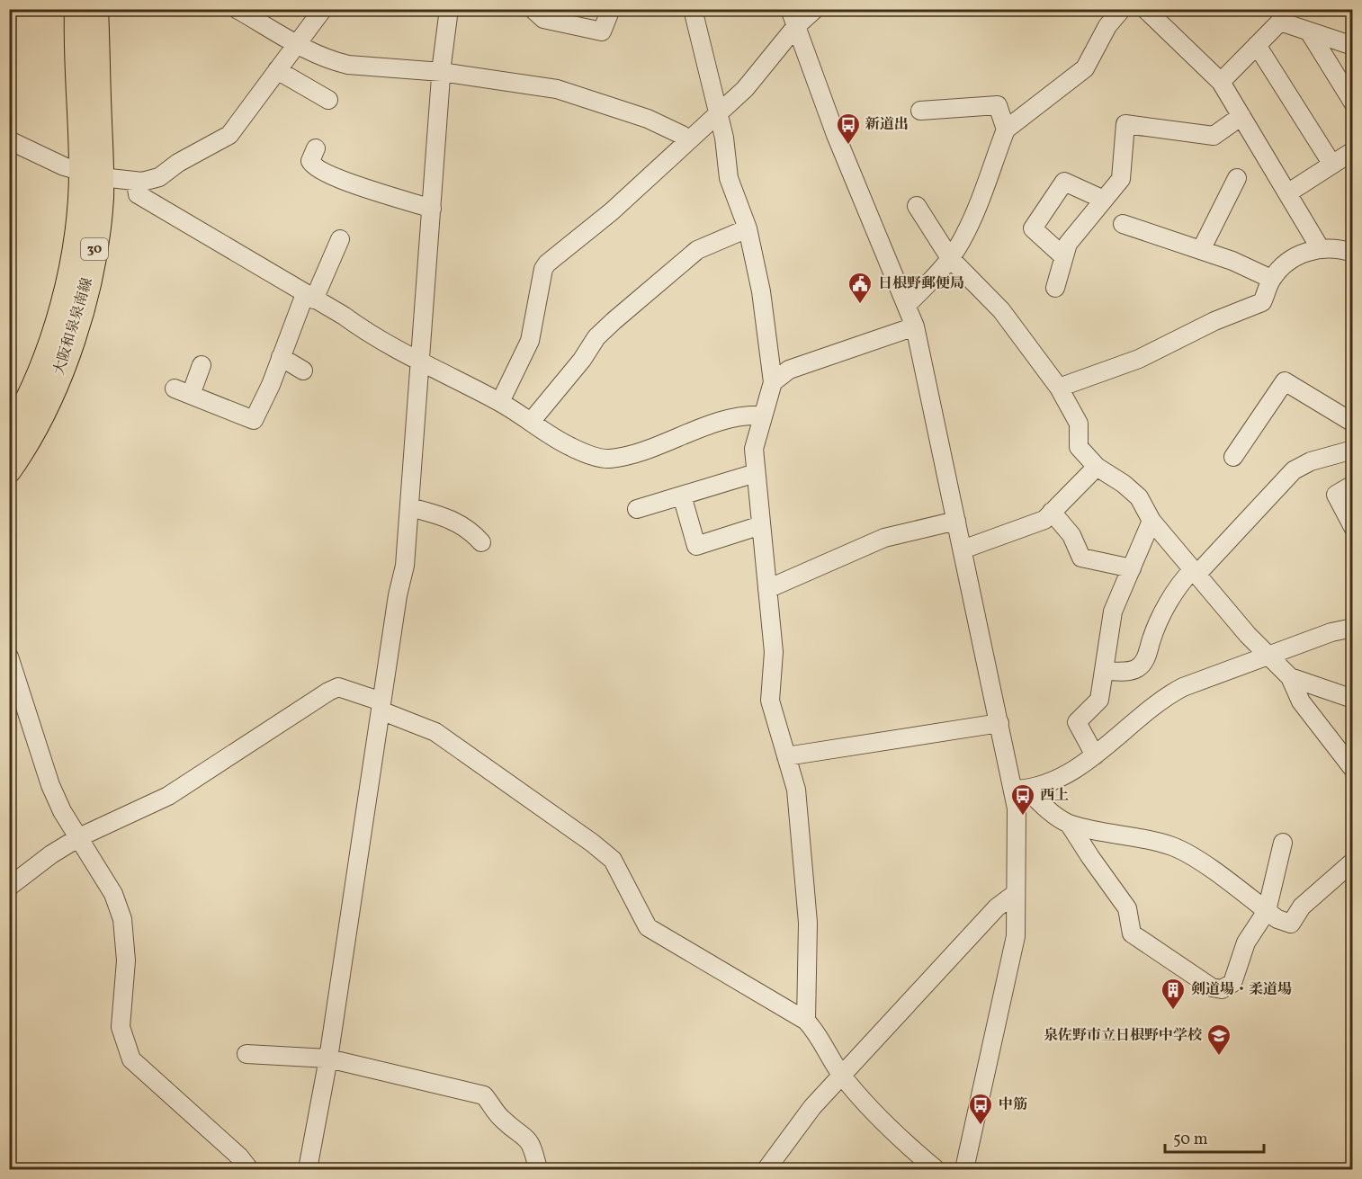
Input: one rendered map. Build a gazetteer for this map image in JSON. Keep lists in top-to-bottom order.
{
  "streets": {
    "main road": ["30", "大阪和泉泉南線"]
  },
  "places": {
    "bus stop": ["新道出", "西上", "中筋"],
    "public building": ["日根野郵便局"],
    "building": ["剣道場・柔道場"],
    "school or university": ["泉佐野市立日根野中学校"]
  },
  "scale_bar": "50 m"
}
